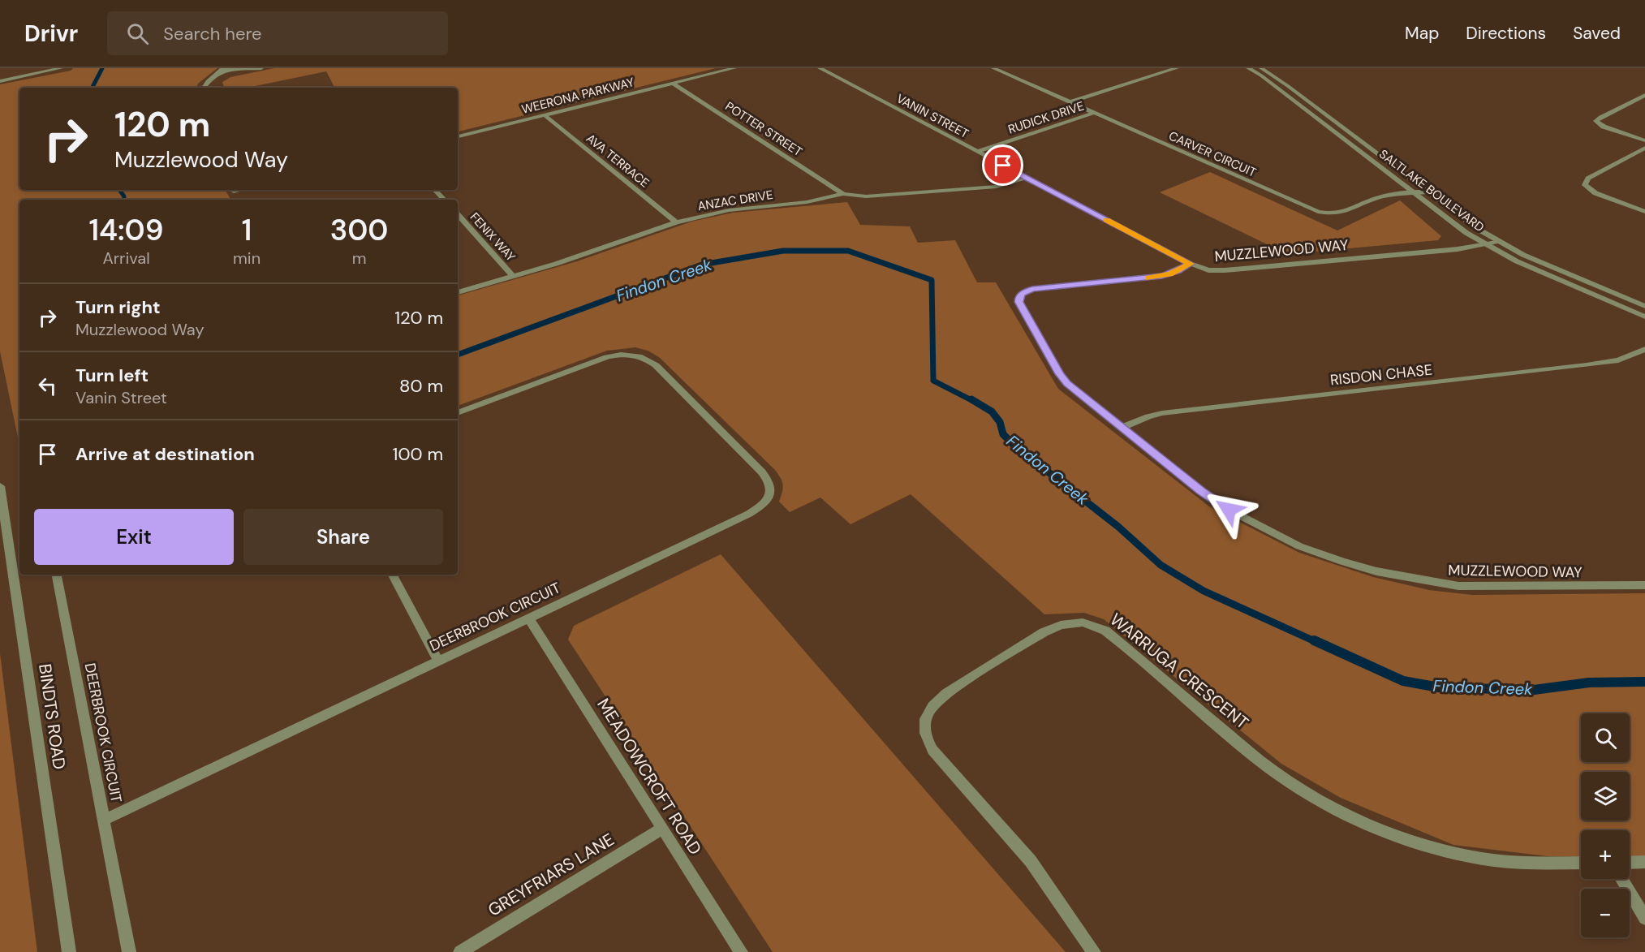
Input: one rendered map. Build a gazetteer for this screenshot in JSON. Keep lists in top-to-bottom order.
{
  "streets": {
    "street": [
      "WEERONA PARKWAY",
      "VANIN STREET",
      "RUDICK DRIVE",
      "POTTER STREET",
      "CARVER CIRCUIT",
      "AVA TERRACE",
      "SALTLAKE BOULEVARD",
      "ANZAC DRIVE",
      "FENIX WAY",
      "MUZZLEWOOD WAY",
      "RISDON CHASE",
      "DEERBROOK CIRCUIT",
      "WARRUGA CRESCENT",
      "BINDTS ROAD",
      "MEADOWCROFT ROAD",
      "GREYFRIARS LANE"
    ]
  },
  "crossings": [
    ["WEERONA PARKWAY", "POTTER STREET"],
    ["WEERONA PARKWAY", "AVA TERRACE"],
    ["VANIN STREET", "RUDICK DRIVE"],
    ["VANIN STREET", "ANZAC DRIVE"],
    ["VANIN STREET", "MUZZLEWOOD WAY"],
    ["RUDICK DRIVE", "CARVER CIRCUIT"],
    ["POTTER STREET", "ANZAC DRIVE"],
    ["CARVER CIRCUIT", "SALTLAKE BOULEVARD"],
    ["AVA TERRACE", "ANZAC DRIVE"],
    ["SALTLAKE BOULEVARD", "MUZZLEWOOD WAY"],
    ["ANZAC DRIVE", "FENIX WAY"],
    ["MUZZLEWOOD WAY", "RISDON CHASE"],
    ["DEERBROOK CIRCUIT", "MEADOWCROFT ROAD"],
    ["MEADOWCROFT ROAD", "GREYFRIARS LANE"]
  ],
  "water": ["Findon Creek"],
  "page": {
    "header": "Drivr",
    "search": "Search here",
    "nav": ["Map", "Directions", "Saved"],
    "turn": ["120 m", "Muzzlewood Way"],
    "eta": [
      "14:09",
      "Arrival",
      "1",
      "min",
      "300",
      "m"
    ],
    "list": [
      {
        "name": "Turn right",
        "note": "Muzzlewood Way",
        "value": "120 m"
      },
      {
        "name": "Turn left",
        "note": "Vanin Street",
        "value": "80 m"
      },
      {
        "name": "Arrive at destination",
        "value": "100 m"
      }
    ],
    "buttons": ["Exit", "Share"],
    "map_buttons": ["+", "−"]
  }
}
